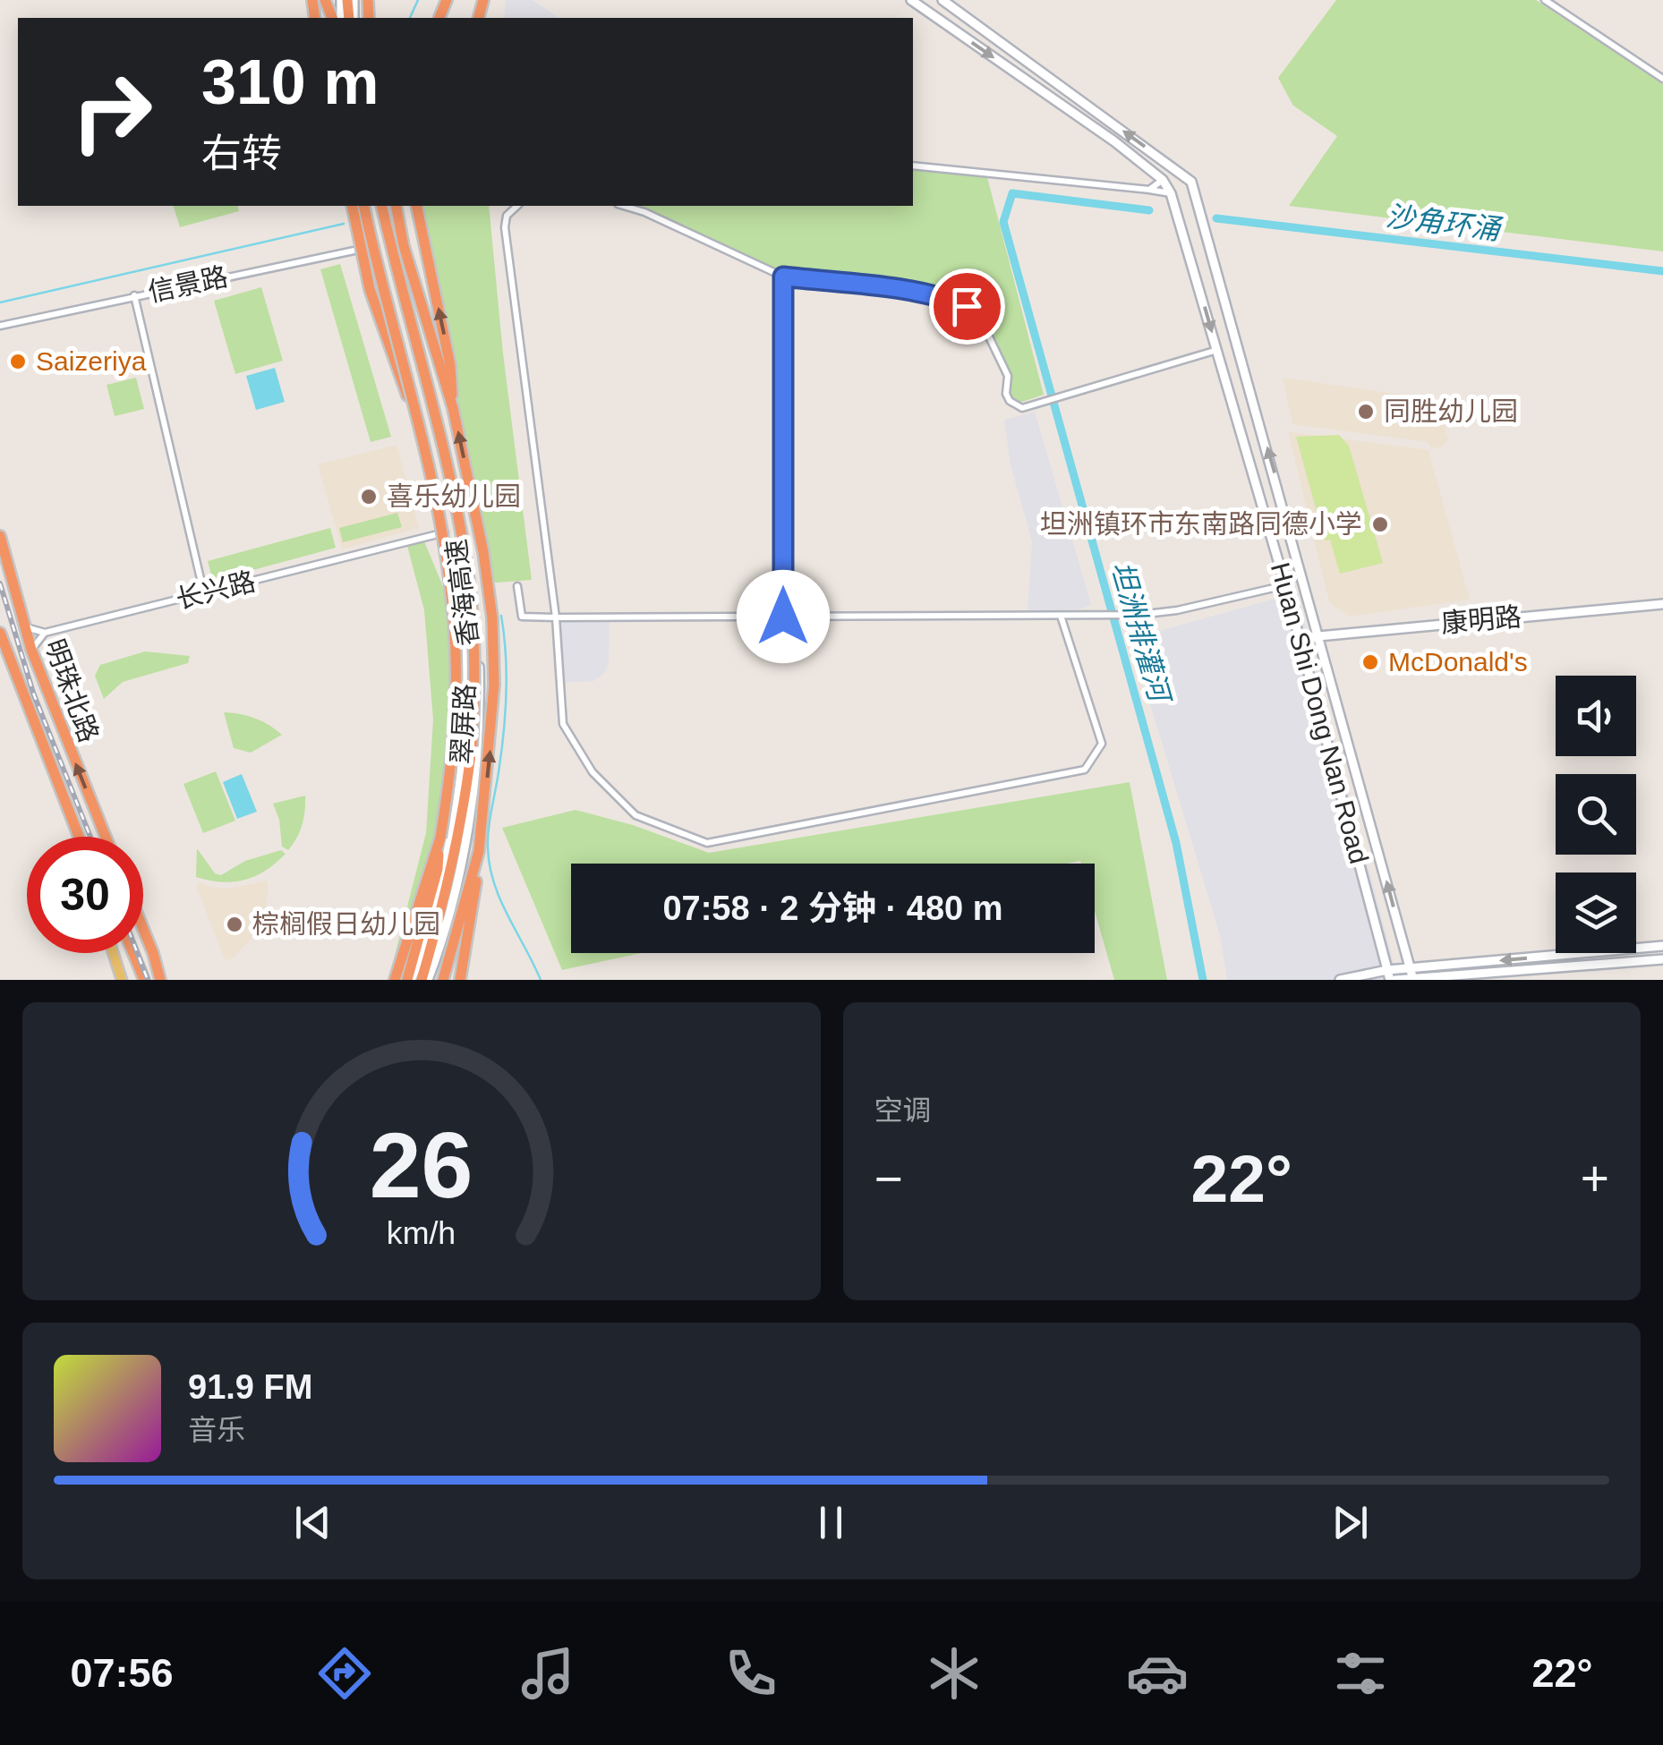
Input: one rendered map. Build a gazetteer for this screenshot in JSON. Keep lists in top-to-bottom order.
{
  "streets": {
    "highway": ["香海高速", "明珠北路"],
    "main road": ["康明路", "Huan Shi Dong Nan Road", "翠屏路"],
    "street": ["信景路", "长兴路"]
  },
  "crossings": [
    ["信景路", "翠屏路"],
    ["长兴路", "翠屏路"],
    ["香海高速", "翠屏路"],
    ["康明路", "Huan Shi Dong Nan Road"]
  ],
  "water": ["沙角环涌", "坦洲排灌河"],
  "places": [
    "Saizeriya",
    "同胜幼儿园",
    "喜乐幼儿园",
    "坦洲镇环市东南路同德小学",
    "McDonald's",
    "棕榈假日幼儿园"
  ],
  "page": {
    "turn": ["310 m", "右转"],
    "limit": "30",
    "trip": "07:58 · 2 分钟 · 480 m",
    "tile": "空调",
    "heat": ["−", "22°", "+"],
    "song": ["91.9 FM", "音乐"],
    "tabs": ["07:56", "22°"],
    "gauge": ["26", "km/h"]
  }
}
